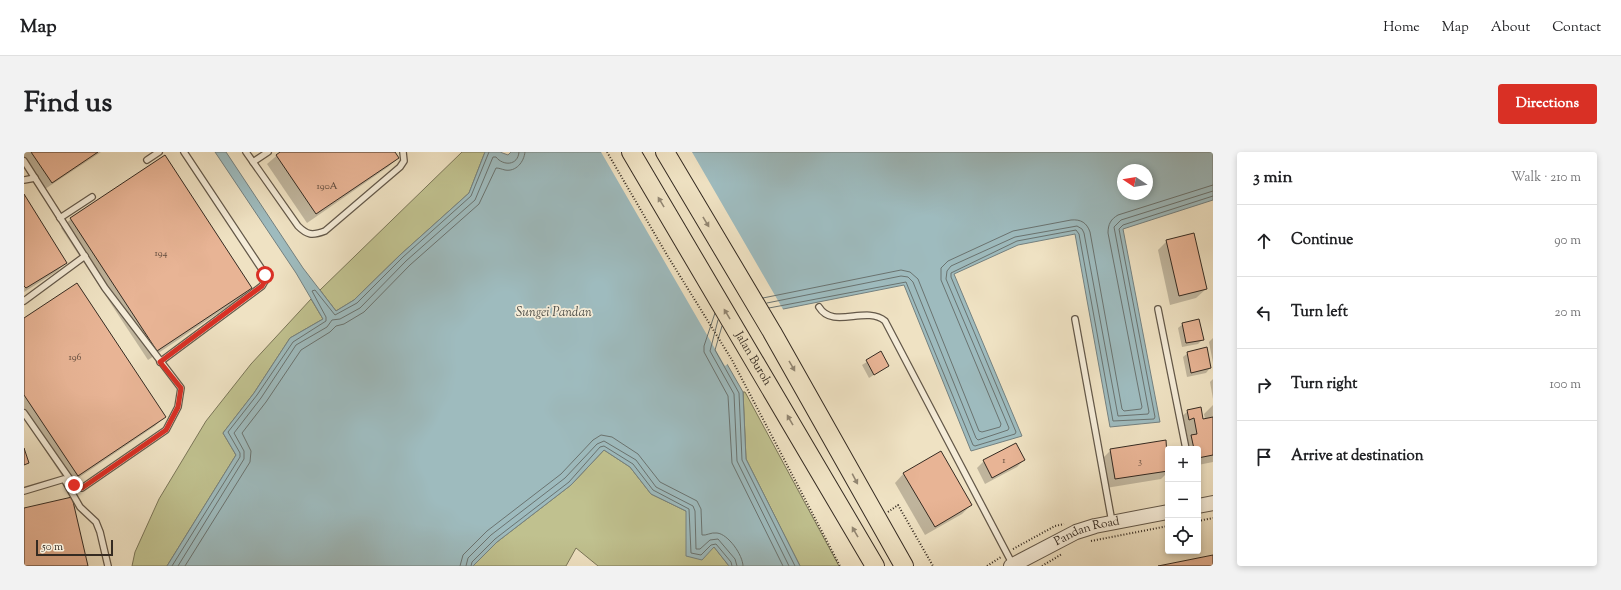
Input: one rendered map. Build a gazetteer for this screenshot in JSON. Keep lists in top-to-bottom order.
{
  "streets": {
    "highway": ["Jalan Buroh"],
    "street": ["Pandan Road"]
  },
  "water": ["Sungei Pandan"],
  "house_numbers": [
    "190A",
    "194",
    "196",
    "1",
    "3"
  ],
  "scale_bar": "50 m",
  "north": "left",
  "page": {
    "header": "Map",
    "nav": [
      "Home",
      "Map",
      "About",
      "Contact"
    ],
    "title": "Find us",
    "buttons": "Directions",
    "heading": ["3 min", "Walk · 210 m"],
    "list": [
      ["Continue", "90 m"],
      ["Turn left", "20 m"],
      ["Turn right", "100 m"],
      "Arrive at destination"
    ],
    "map_buttons": ["+", "−"],
    "scale": "50 m"
  }
}
